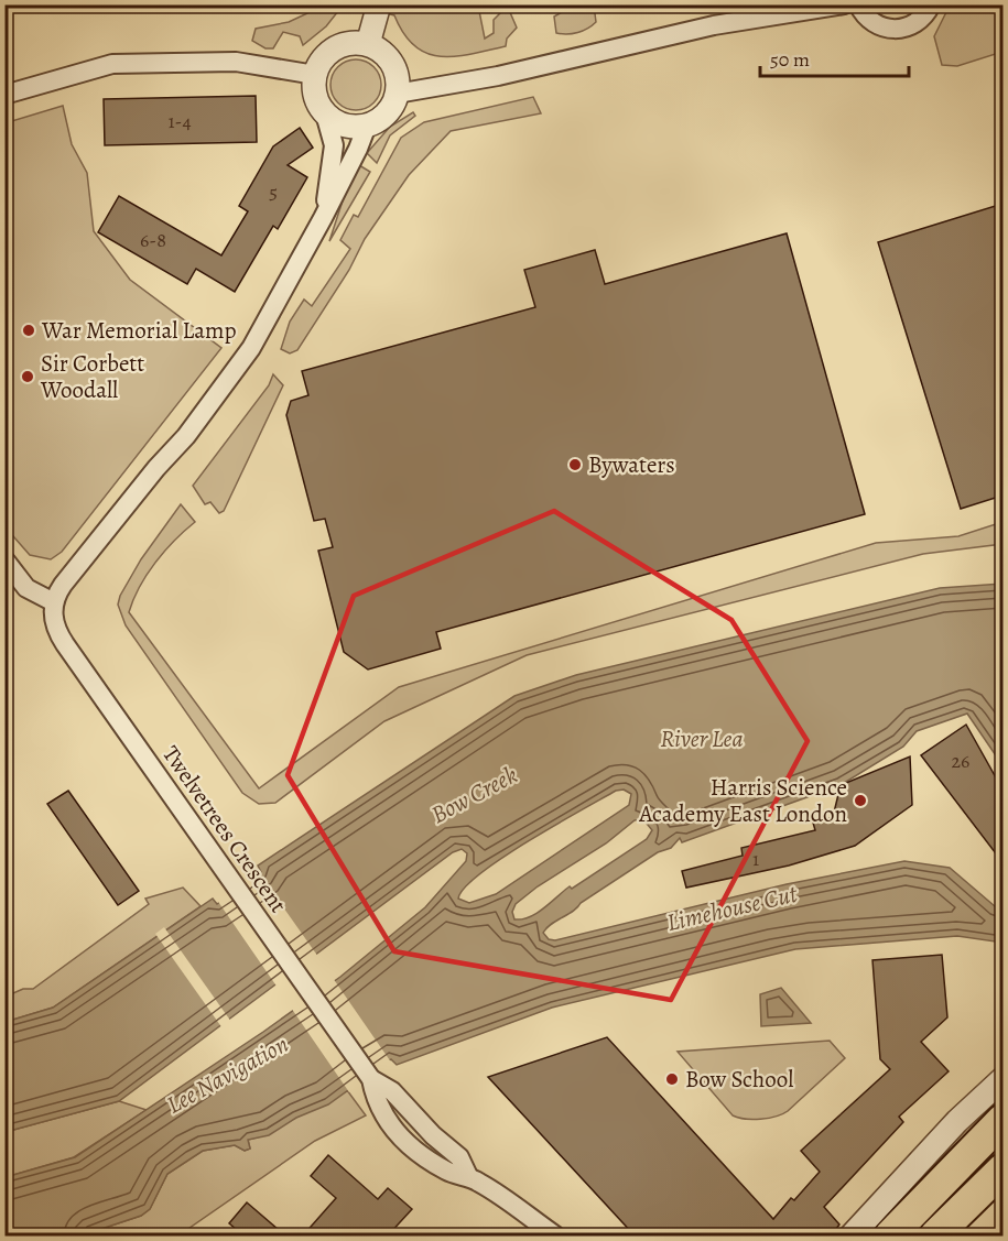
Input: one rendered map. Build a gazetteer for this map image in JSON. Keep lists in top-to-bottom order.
{
  "streets": {
    "street": ["Twelvetrees Crescent"]
  },
  "water": [
    "River Lea",
    "Bow Creek",
    "Limehouse Cut",
    "Lee Navigation"
  ],
  "places": [
    "War Memorial Lamp",
    "Sir Corbett Woodall",
    "Bywaters",
    "Harris Science Academy East London",
    "Bow School"
  ],
  "house_numbers": [
    "1-4",
    "5",
    "6-8",
    "26",
    "1"
  ],
  "scale_bar": "50 m"
}
